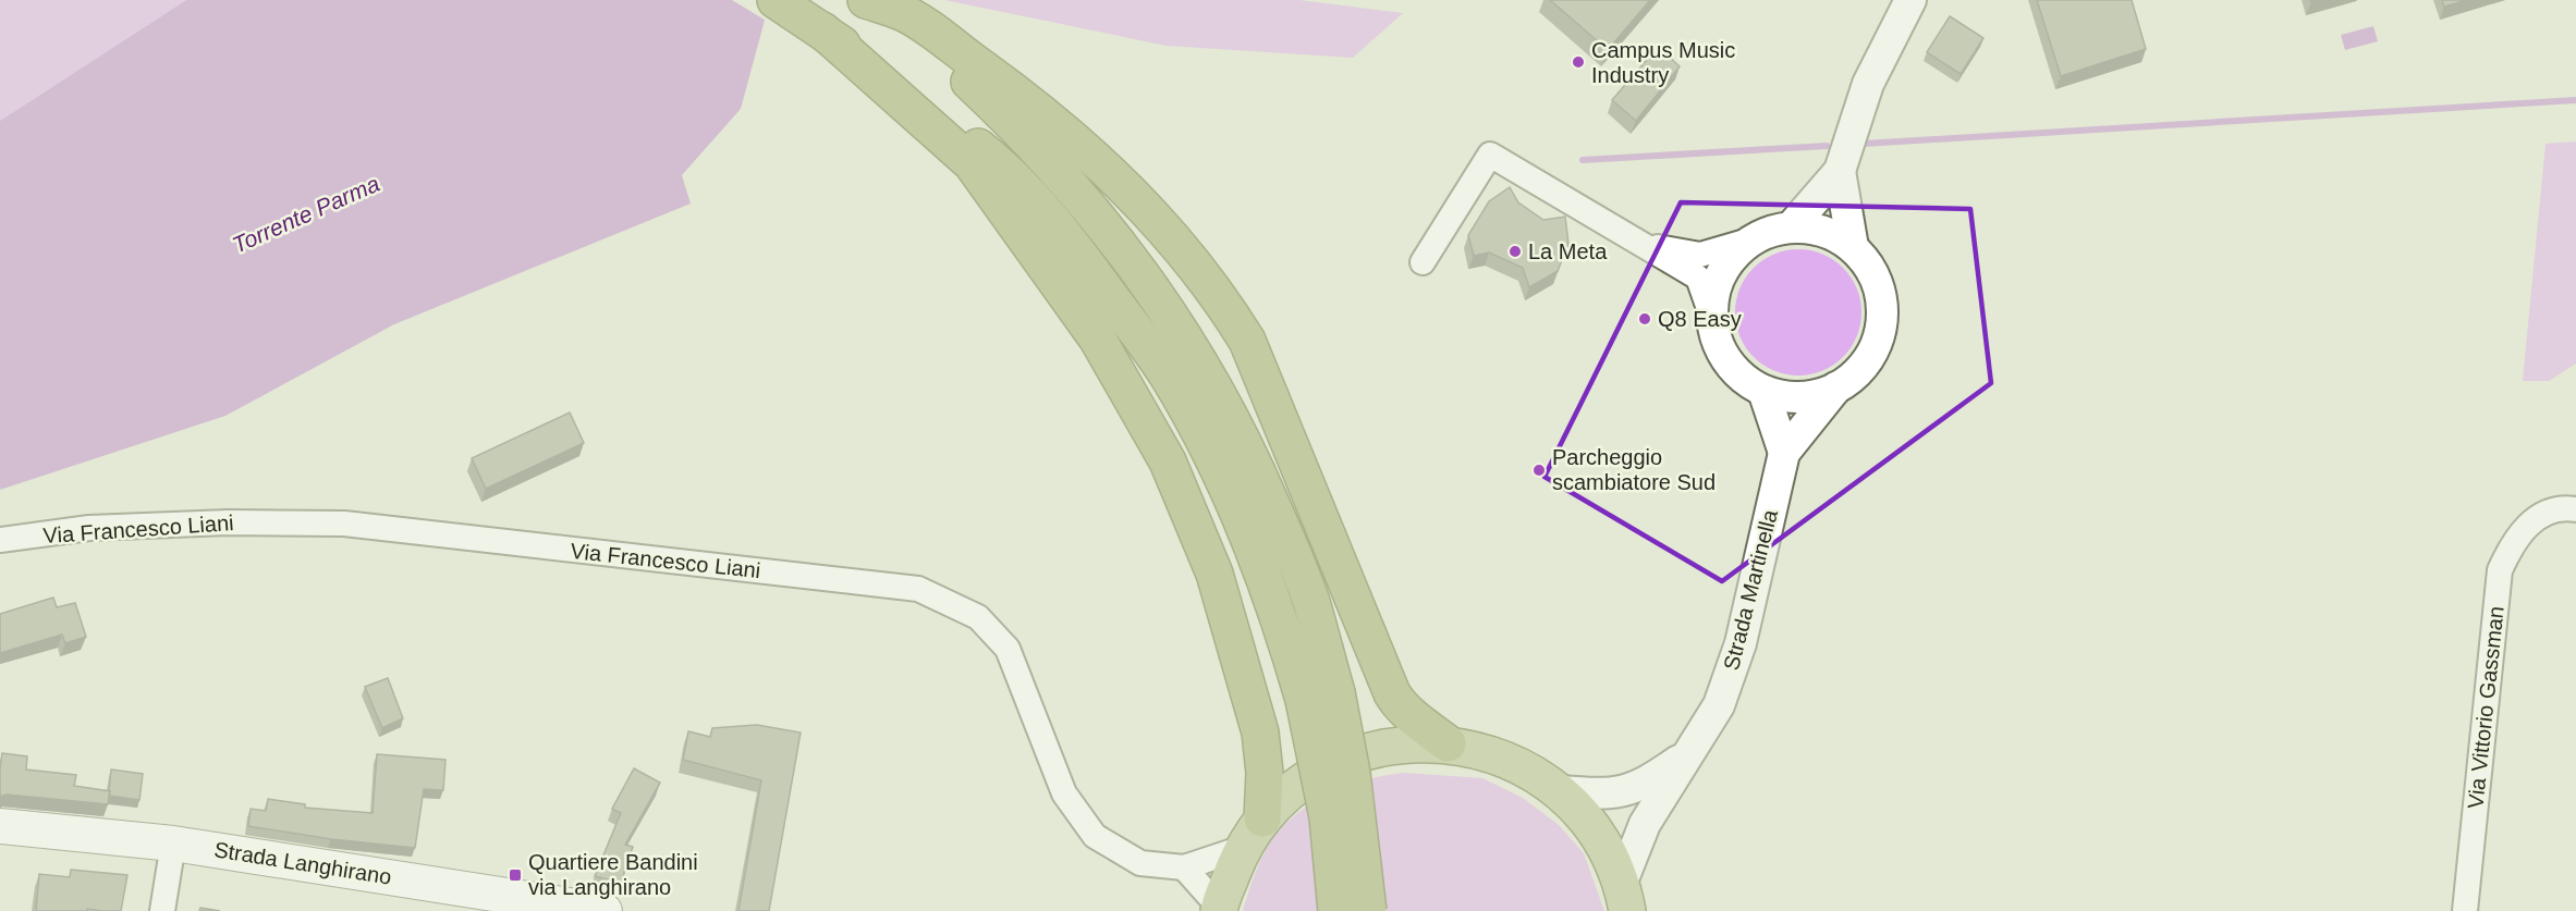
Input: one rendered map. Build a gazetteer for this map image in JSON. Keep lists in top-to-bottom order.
{
  "streets": {
    "main road": ["Strada Langhirano"],
    "street": ["Via Francesco Liani", "Strada Martinella", "Via Vittorio Gassman"]
  },
  "water": ["Torrente Parma"],
  "places": {
    "other": [
      "Campus Music Industry",
      "La Meta",
      "Q8 Easy",
      "Parcheggio scambiatore Sud"
    ],
    "transit": ["Quartiere Bandini via Langhirano"]
  }
}
